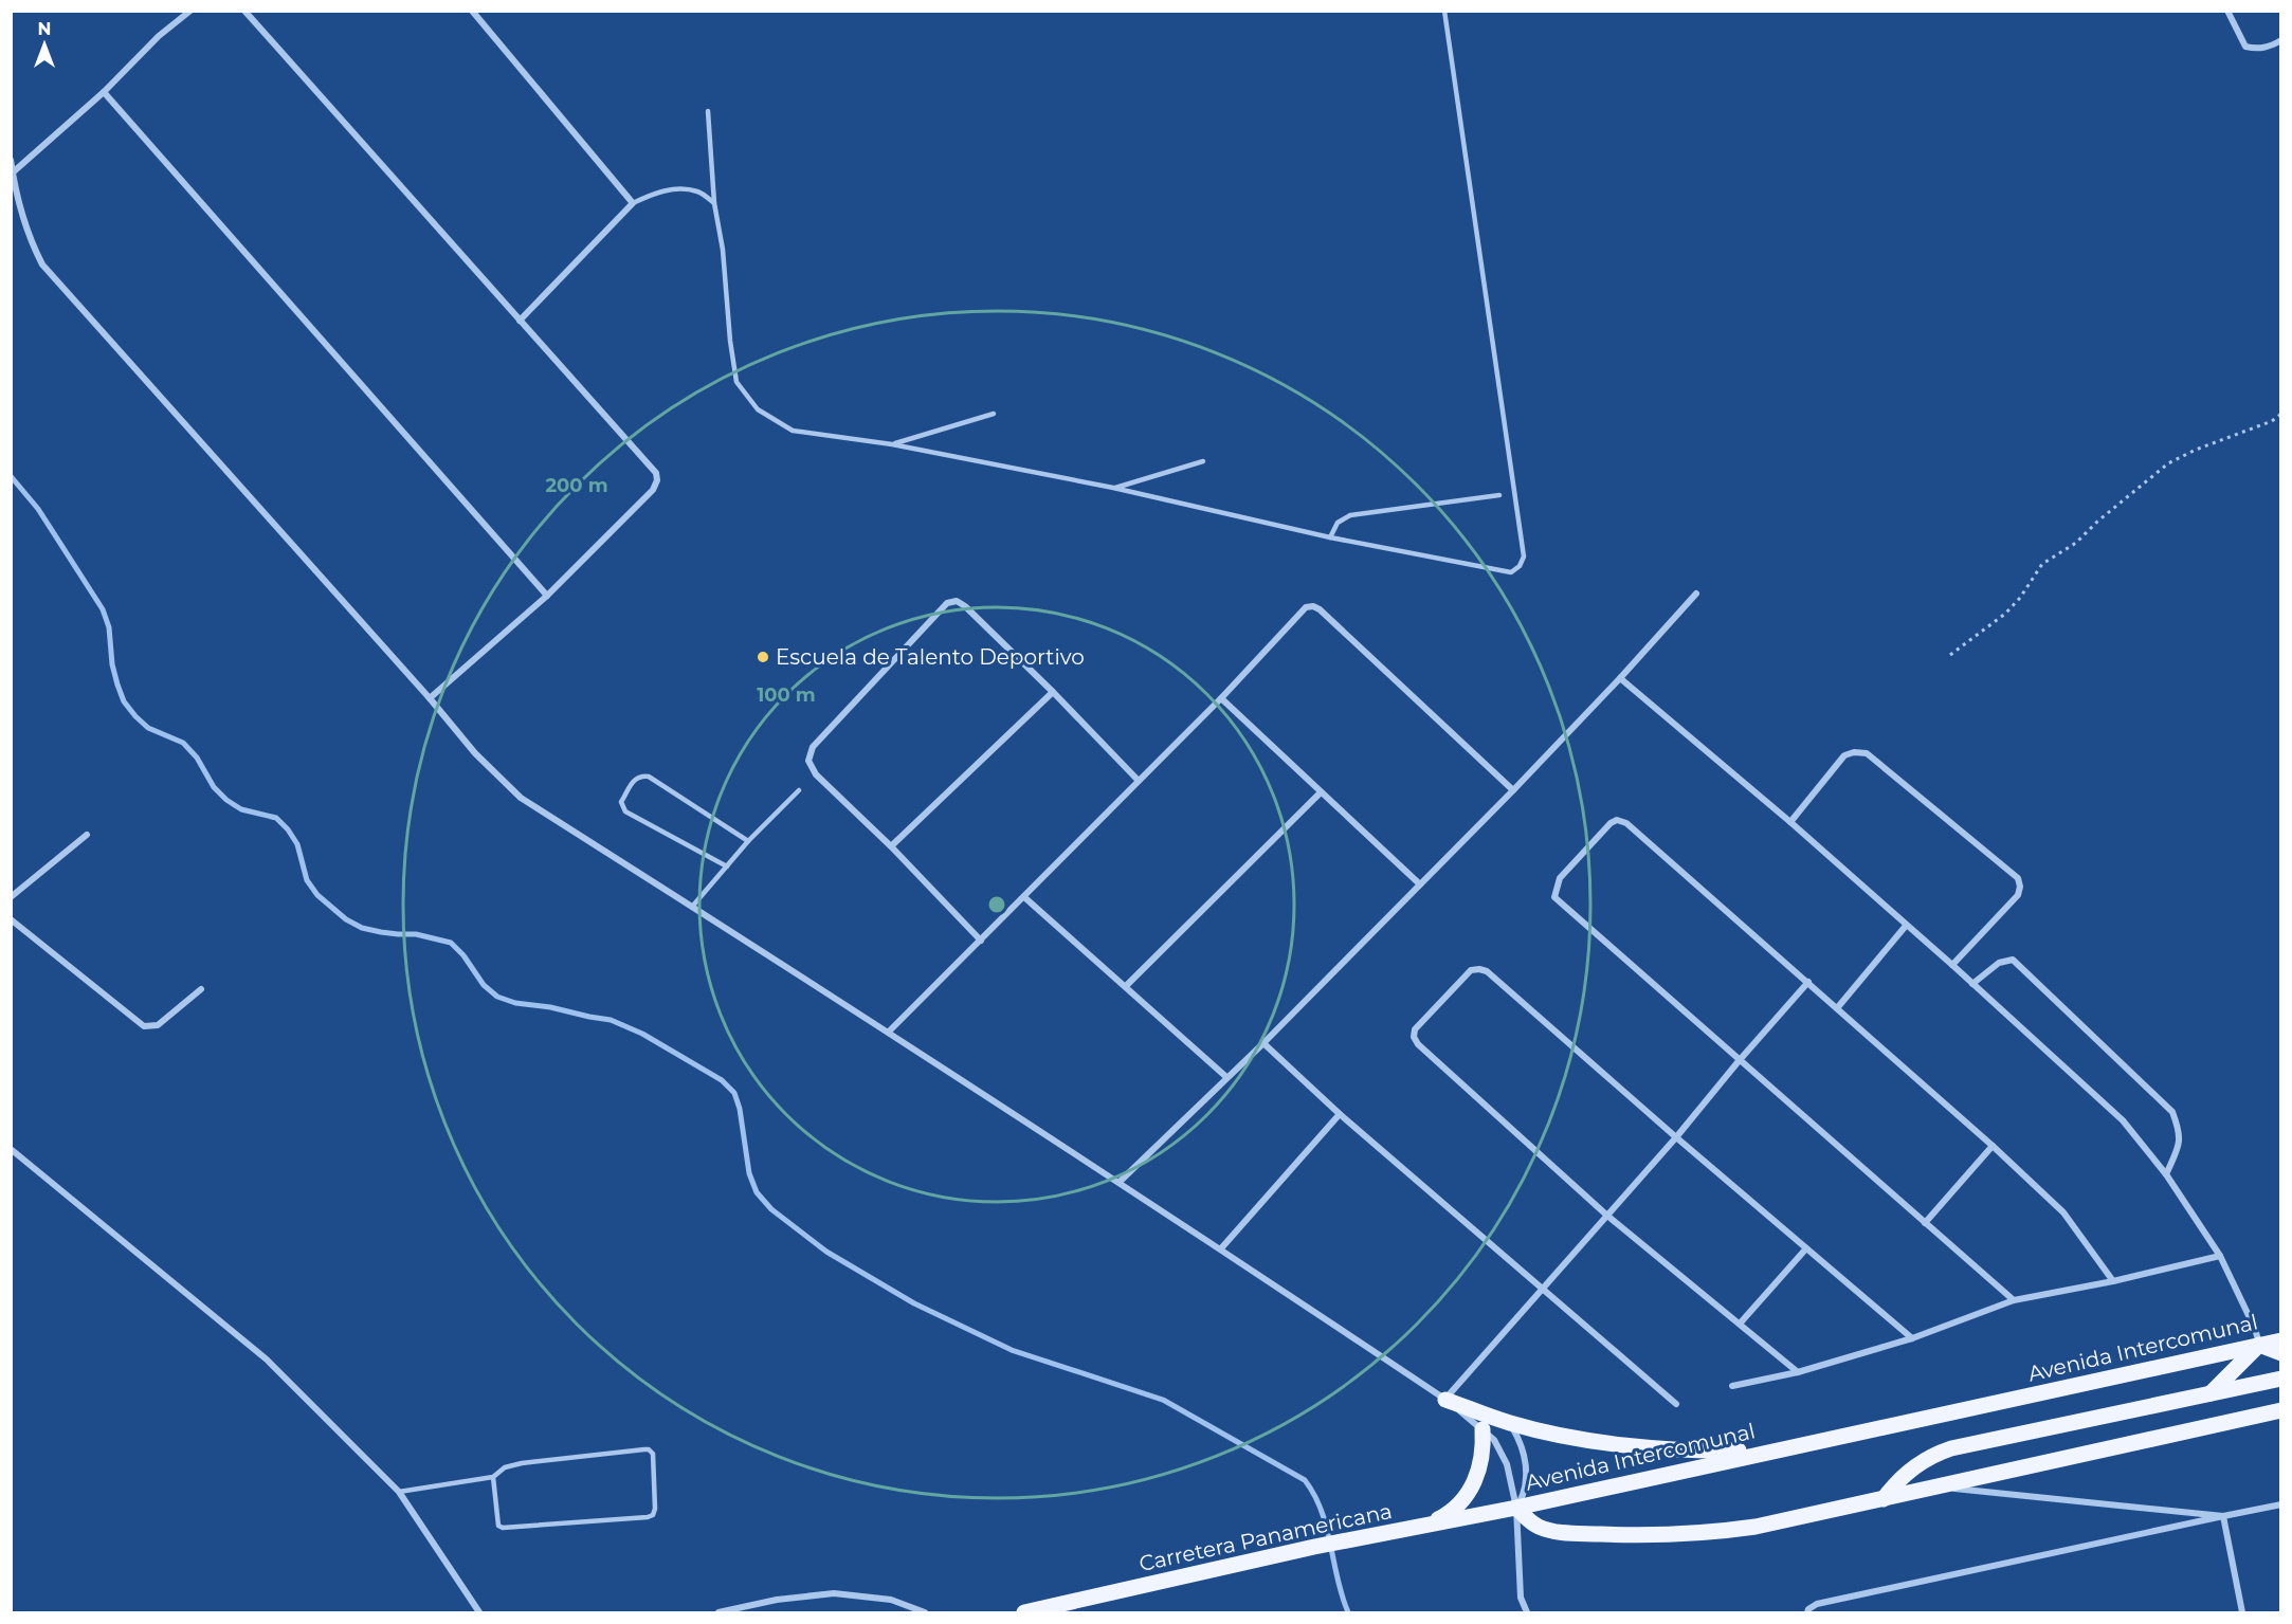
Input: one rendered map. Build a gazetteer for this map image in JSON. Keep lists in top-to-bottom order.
{
  "streets": {
    "main road": ["Avenida Intercomunal", "Carretera Panamericana"]
  },
  "crossings": [
    ["Avenida Intercomunal", "Carretera Panamericana"]
  ],
  "places": ["Escuela de Talento Deportivo"],
  "north": "top",
  "rings": ["200 m", "100 m"]
}
